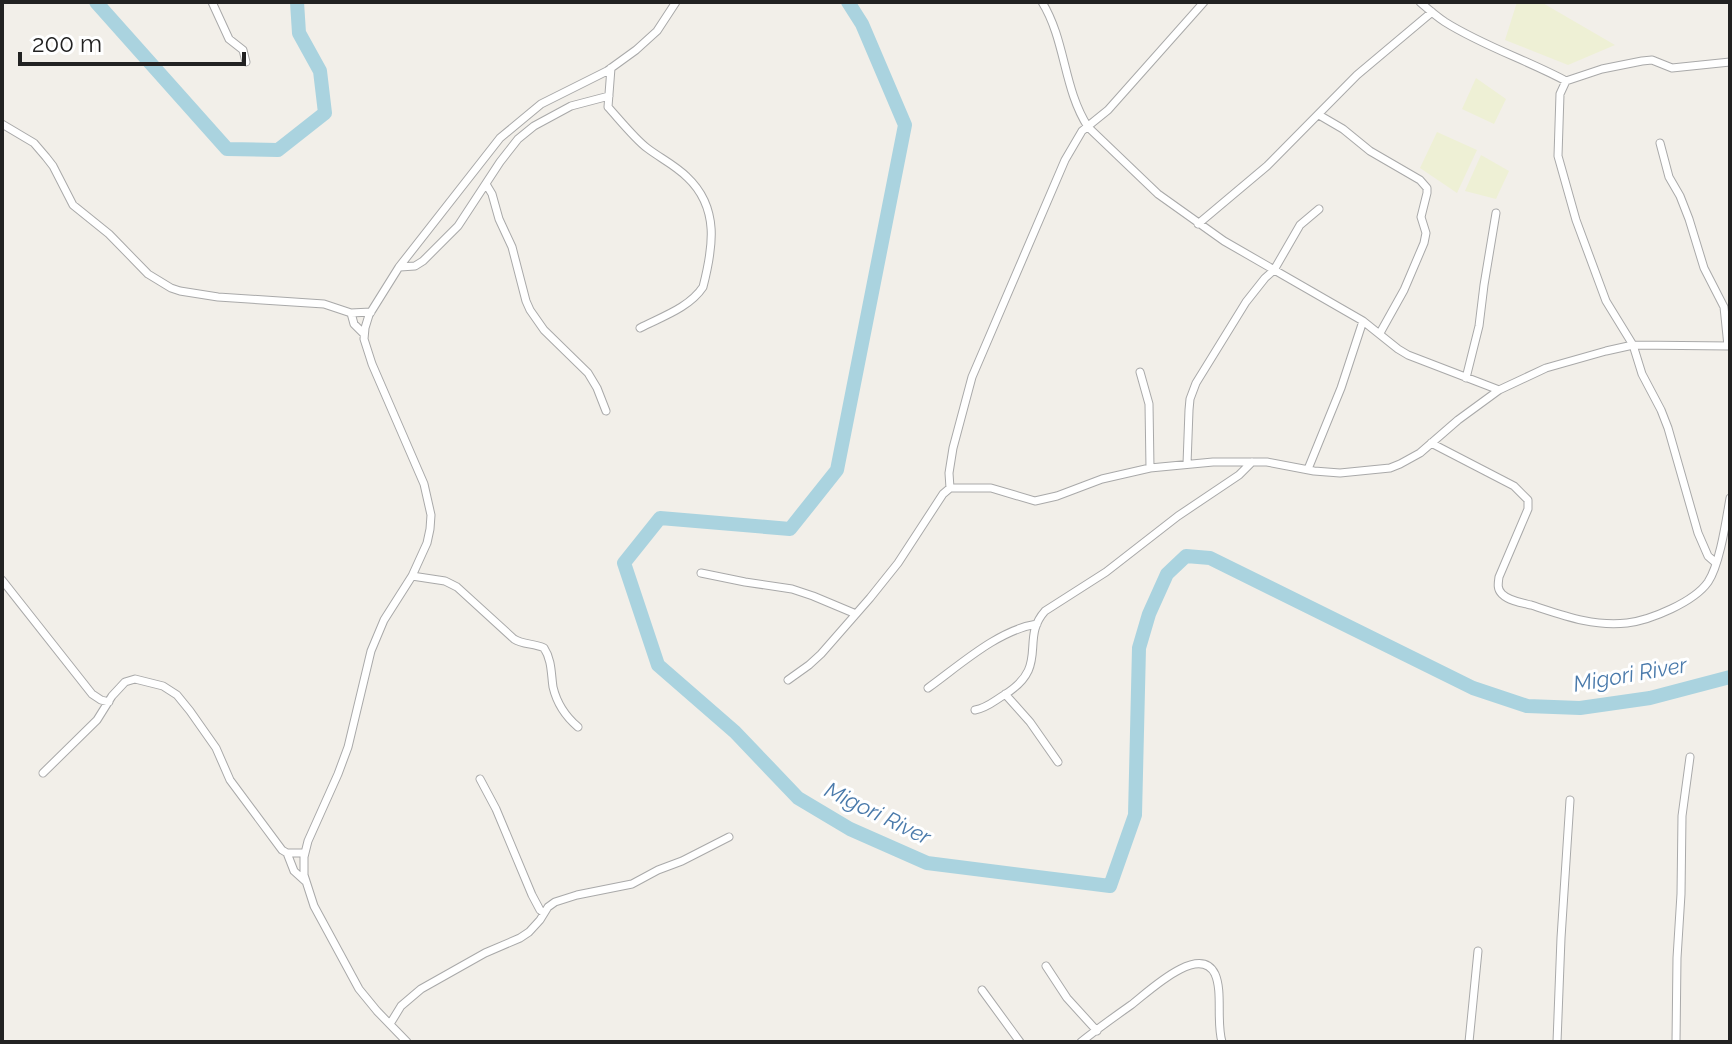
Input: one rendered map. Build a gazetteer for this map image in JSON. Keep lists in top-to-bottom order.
{
  "water": ["Migori River"],
  "scale_bar": "200 m"
}
